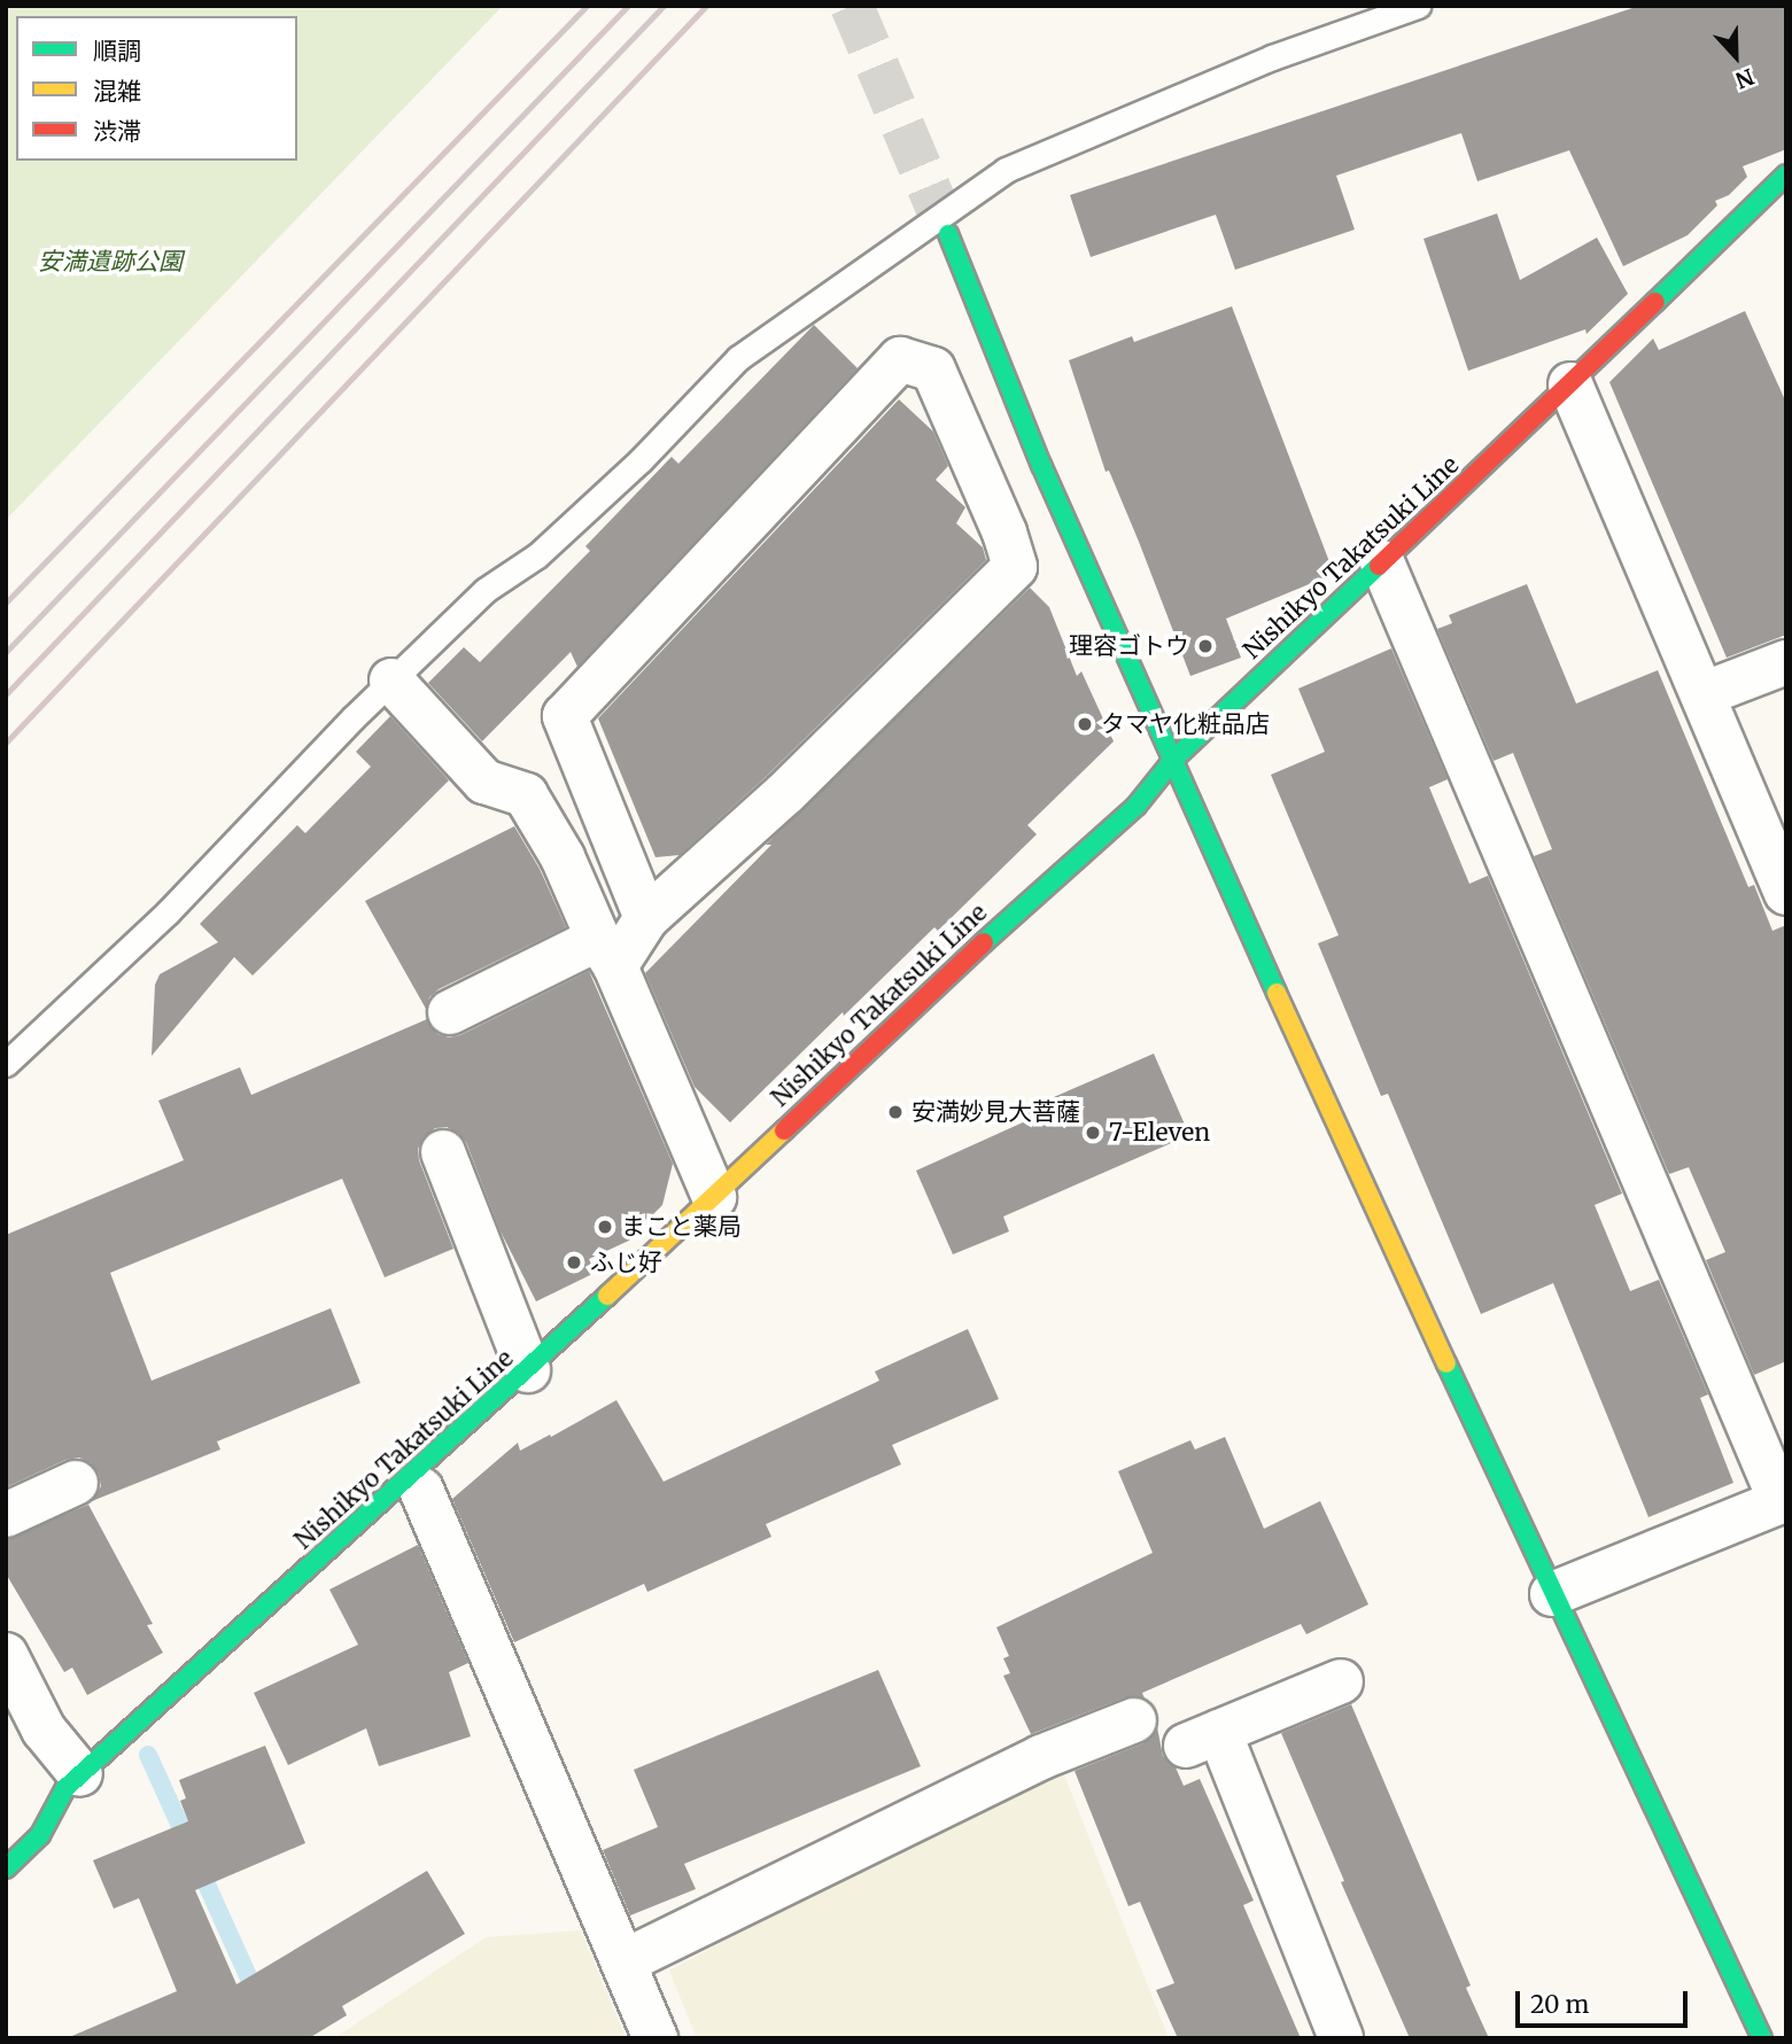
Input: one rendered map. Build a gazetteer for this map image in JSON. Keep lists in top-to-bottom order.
{
  "streets": {
    "main road": ["Nishikyo Takatsuki Line"]
  },
  "parks": ["安満遺跡公園"],
  "places": [
    "理容ゴトウ",
    "タマヤ化粧品店",
    "安満妙見大菩薩",
    "7-Eleven",
    "まこと薬局",
    "ふじ好"
  ],
  "legend": ["順調", "混雑", "渋滞"],
  "scale_bar": "20 m",
  "north": "bottom"
}
